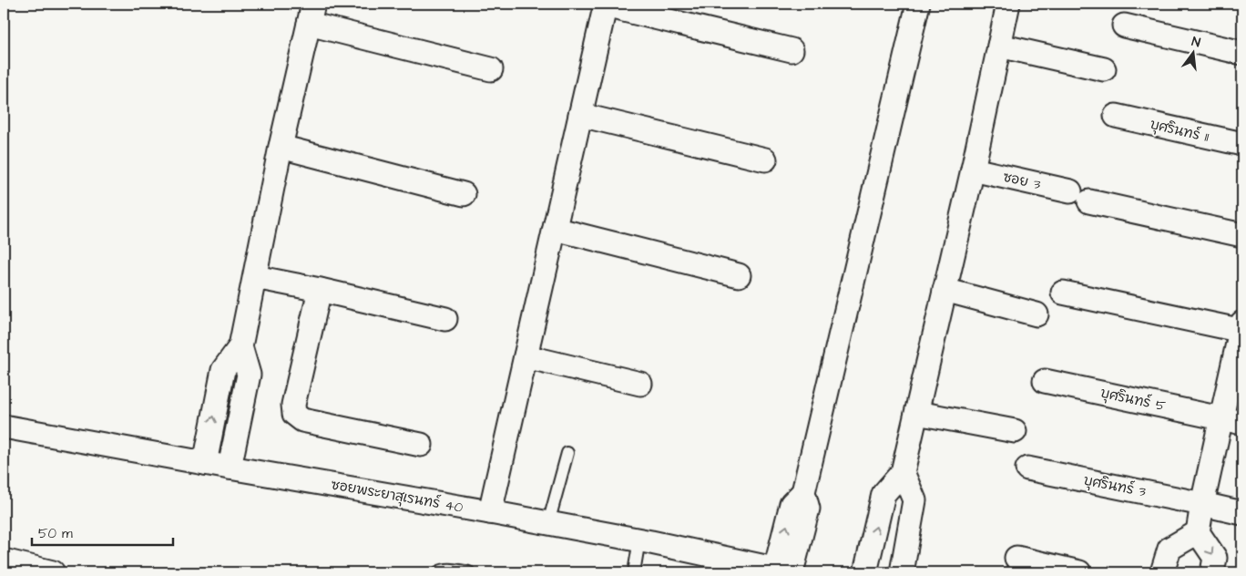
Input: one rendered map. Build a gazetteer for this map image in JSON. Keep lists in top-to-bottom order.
{
  "streets": {
    "street": [
      "บุศรินทร์ 11",
      "ซอย 3",
      "บุศรินทร์ 5",
      "บุศรินทร์ 3",
      "ซอยพระยาสุเรนทร์ 40"
    ]
  },
  "scale_bar": "50 m",
  "north": "top"
}
